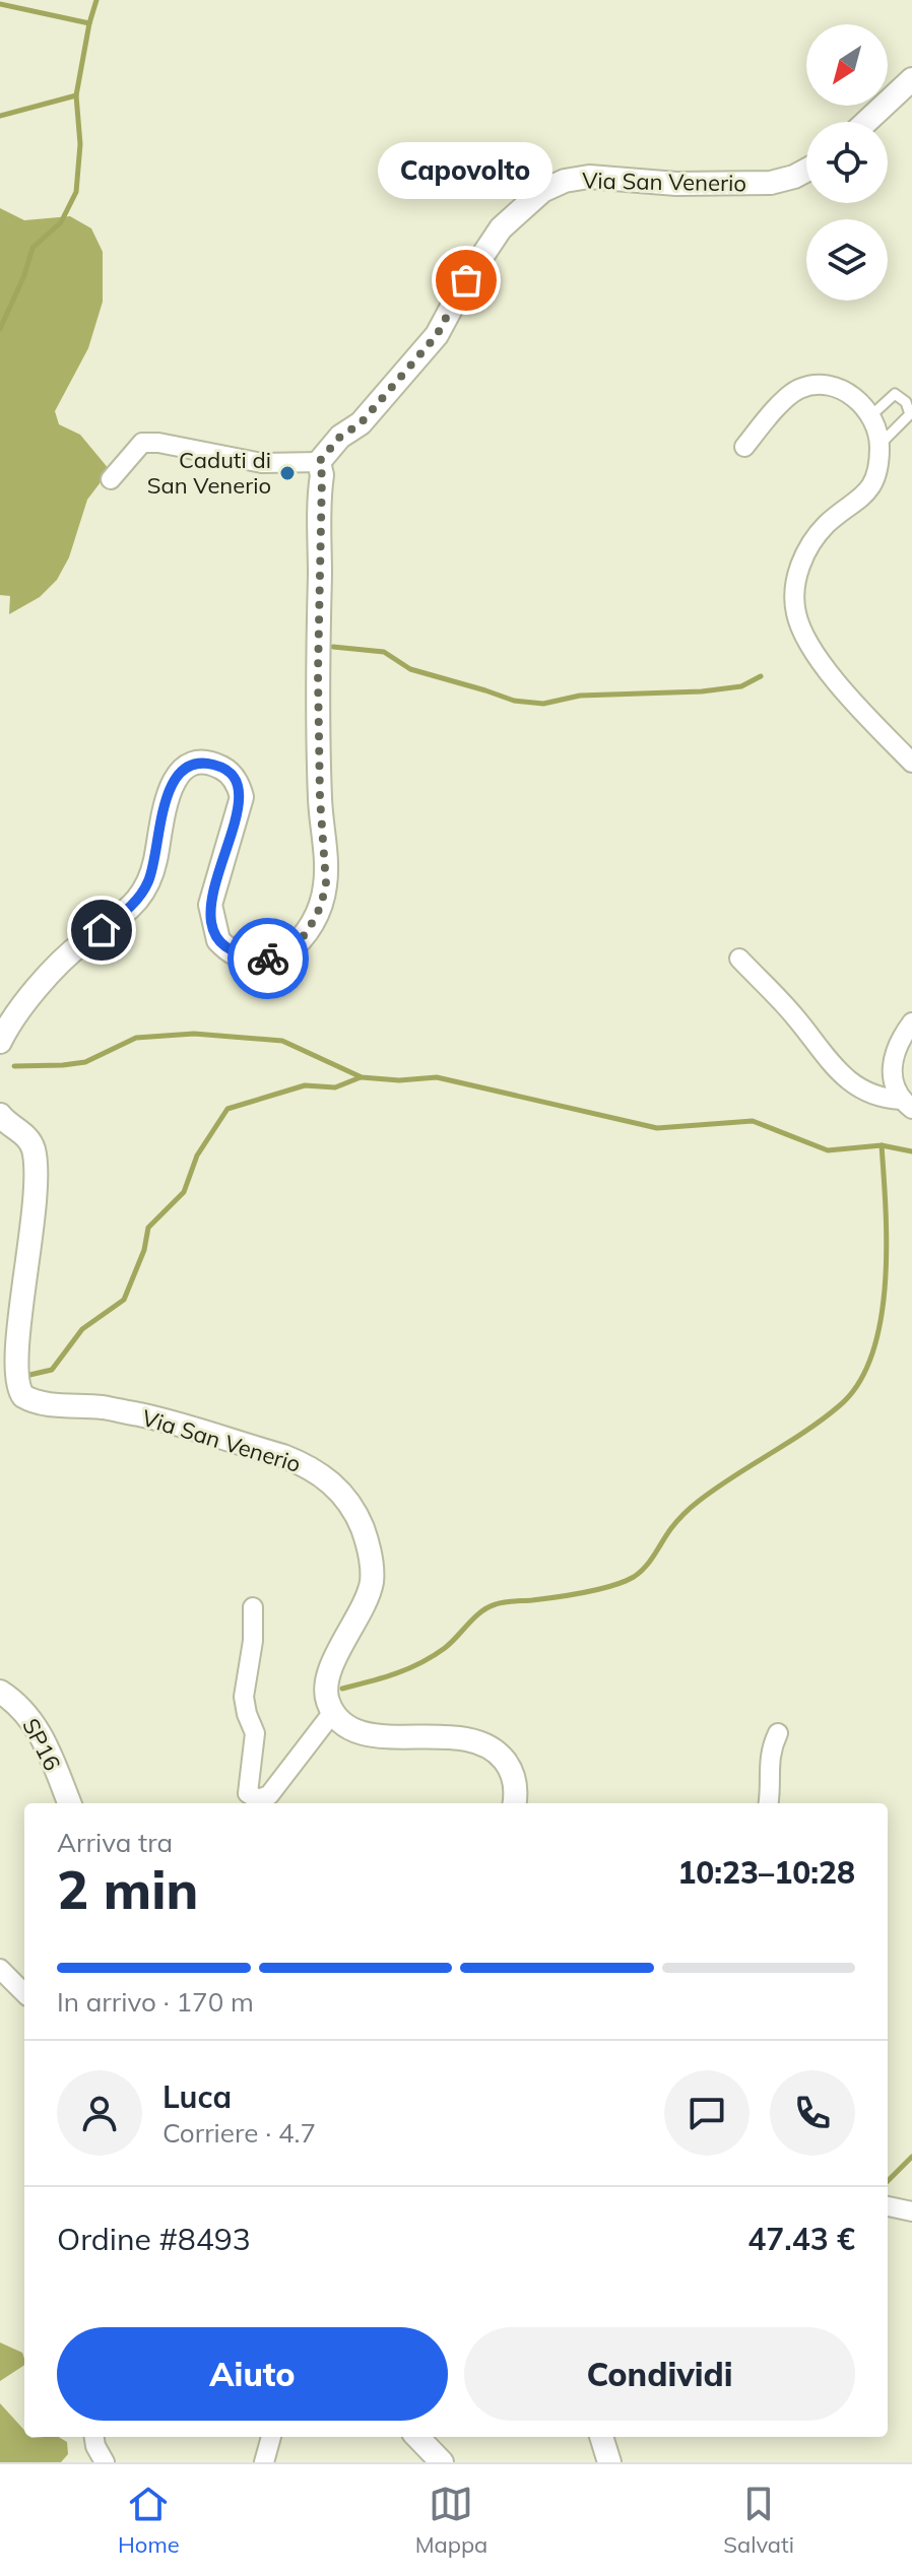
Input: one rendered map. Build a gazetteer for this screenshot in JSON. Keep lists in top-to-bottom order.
{
  "streets": {
    "street": ["Via San Venerio", "SP16"]
  },
  "places": ["Capovolto", "Caduti di San Venerio"],
  "north": "bottom left",
  "page": {
    "bubble": "Capovolto",
    "heading": ["2 min", "Arriva tra", "10:23–10:28"],
    "panel": [
      "Luca",
      "Corriere · 4.7",
      "Ordine #8493",
      "47.43 €"
    ],
    "bar": "In arrivo · 170 m",
    "buttons": ["Aiuto", "Condividi"],
    "tabs": ["Home", "Mappa", "Salvati"]
  }
}
